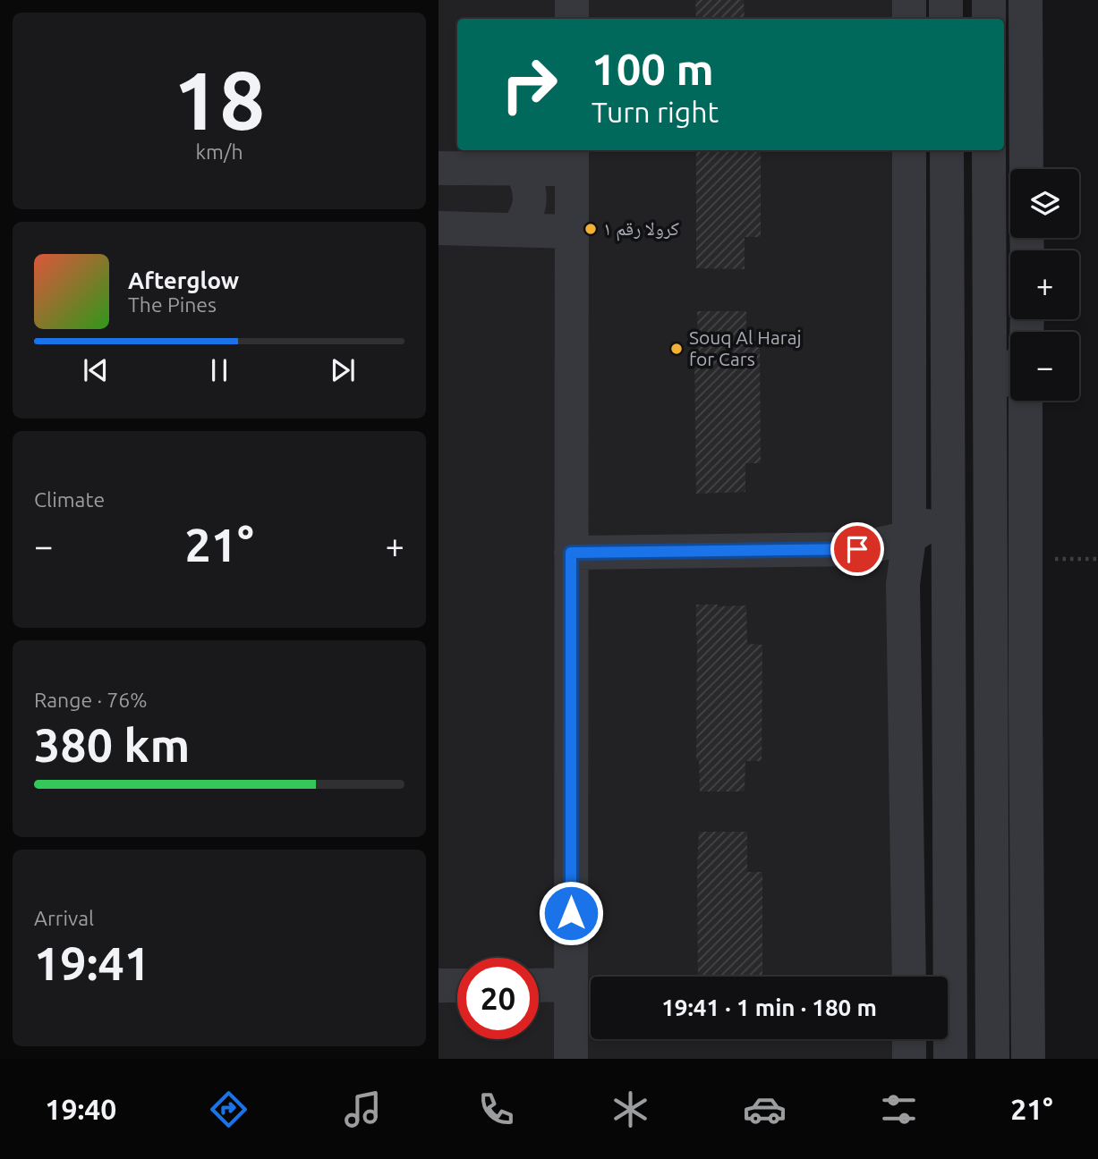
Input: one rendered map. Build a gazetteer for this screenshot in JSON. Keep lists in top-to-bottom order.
{
  "places": ["كرولا رقم ١", "Souq Al Haraj for Cars"],
  "page": {
    "tile": [
      ["18", "km/h"],
      "Climate",
      ["Range · 76%", "380 km"],
      ["Arrival", "19:41"]
    ],
    "turn": ["100 m", "Turn right"],
    "map_buttons": ["+", "−"],
    "song": ["Afterglow", "The Pines"],
    "heat": ["−", "21°", "+"],
    "limit": "20",
    "trip": "19:41 · 1 min · 180 m",
    "tabs": ["19:40", "21°"]
  }
}
